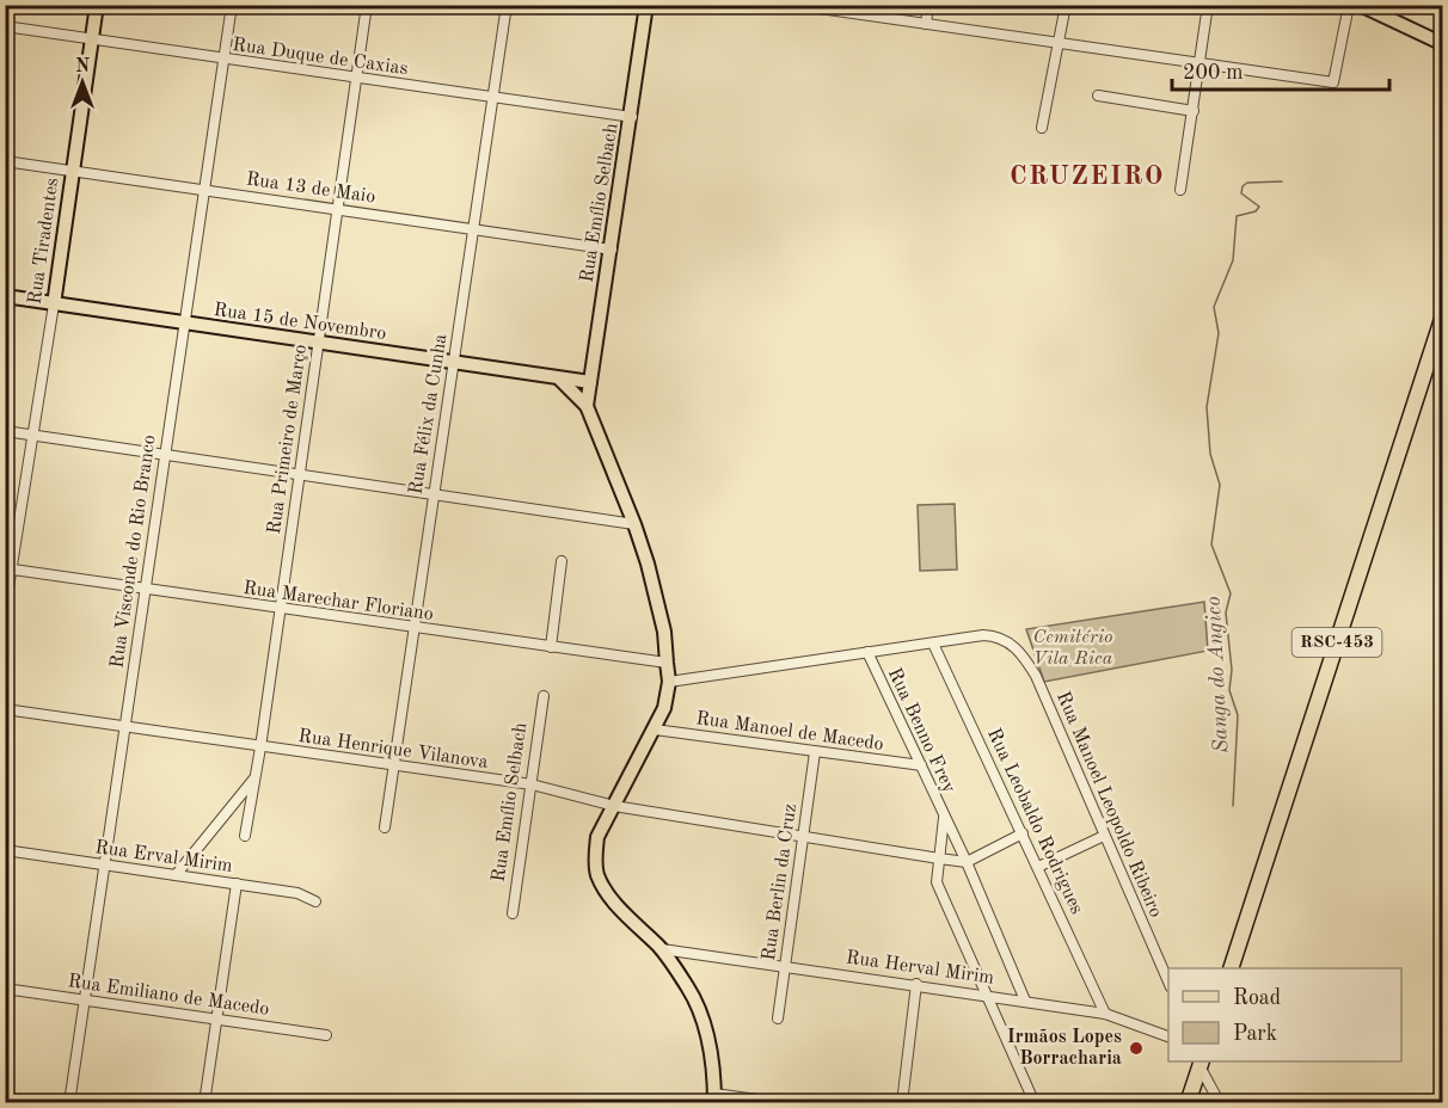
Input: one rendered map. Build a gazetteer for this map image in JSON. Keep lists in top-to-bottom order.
{
  "streets": {
    "highway": ["RSC-453"],
    "main road": ["Rua Emílio Selbach", "Rua Tiradentes", "Rua 15 de Novembro"],
    "street": [
      "Rua Duque de Caxias",
      "Rua 13 de Maio",
      "Rua Félix da Cunha",
      "Rua Primeiro de Março",
      "Rua Visconde do Rio Branco",
      "Rua Marechar Floriano",
      "Rua Benno Frey",
      "Rua Manoel de Macedo",
      "Rua Henrique Vilanova",
      "Rua Manoel Leopoldo Ribeiro",
      "Rua Leobaldo Rodrigues",
      "Rua Erval Mirim",
      "Rua Berlin da Cruz",
      "Rua Herval Mirim",
      "Rua Emiliano de Macedo"
    ]
  },
  "crossings": [
    ["Rua Duque de Caxias", "Rua Emílio Selbach"],
    ["Rua Duque de Caxias", "Rua Tiradentes"],
    ["Rua Duque de Caxias", "Rua Félix da Cunha"],
    ["Rua Duque de Caxias", "Rua Primeiro de Março"],
    ["Rua Duque de Caxias", "Rua Visconde do Rio Branco"],
    ["Rua 13 de Maio", "Rua Emílio Selbach"],
    ["Rua 13 de Maio", "Rua Tiradentes"],
    ["Rua 13 de Maio", "Rua Félix da Cunha"],
    ["Rua 13 de Maio", "Rua Primeiro de Março"],
    ["Rua 13 de Maio", "Rua Visconde do Rio Branco"],
    ["Rua Emílio Selbach", "Rua 15 de Novembro"],
    ["Rua Emílio Selbach", "Rua Henrique Vilanova"],
    ["Rua Tiradentes", "Rua 15 de Novembro"],
    ["Rua Tiradentes", "Rua Marechar Floriano"],
    ["Rua 15 de Novembro", "Rua Félix da Cunha"],
    ["Rua 15 de Novembro", "Rua Primeiro de Março"],
    ["Rua 15 de Novembro", "Rua Visconde do Rio Branco"],
    ["Rua Félix da Cunha", "Rua Marechar Floriano"],
    ["Rua Félix da Cunha", "Rua Henrique Vilanova"],
    ["Rua Primeiro de Março", "Rua Marechar Floriano"],
    ["Rua Primeiro de Março", "Rua Henrique Vilanova"],
    ["Rua Visconde do Rio Branco", "Rua Marechar Floriano"],
    ["Rua Visconde do Rio Branco", "Rua Henrique Vilanova"],
    ["Rua Visconde do Rio Branco", "Rua Erval Mirim"],
    ["Rua Visconde do Rio Branco", "Rua Emiliano de Macedo"],
    ["Rua Benno Frey", "Rua Manoel de Macedo"],
    ["Rua Benno Frey", "Rua Henrique Vilanova"],
    ["Rua Benno Frey", "Rua Manoel Leopoldo Ribeiro"],
    ["Rua Benno Frey", "Rua Herval Mirim"],
    ["Rua Manoel de Macedo", "Rua Berlin da Cruz"],
    ["Rua Henrique Vilanova", "Rua Berlin da Cruz"],
    ["Rua Manoel Leopoldo Ribeiro", "Rua Leobaldo Rodrigues"],
    ["Rua Leobaldo Rodrigues", "Rua Herval Mirim"],
    ["Rua Berlin da Cruz", "Rua Herval Mirim"]
  ],
  "districts": ["CRUZEIRO"],
  "water": ["Sanga do Angico"],
  "parks": ["Cemitério Vila Rica"],
  "places": ["Irmãos Lopes Borracharia"],
  "legend": ["Road", "Park"],
  "scale_bar": "200 m",
  "north": "top"
}
